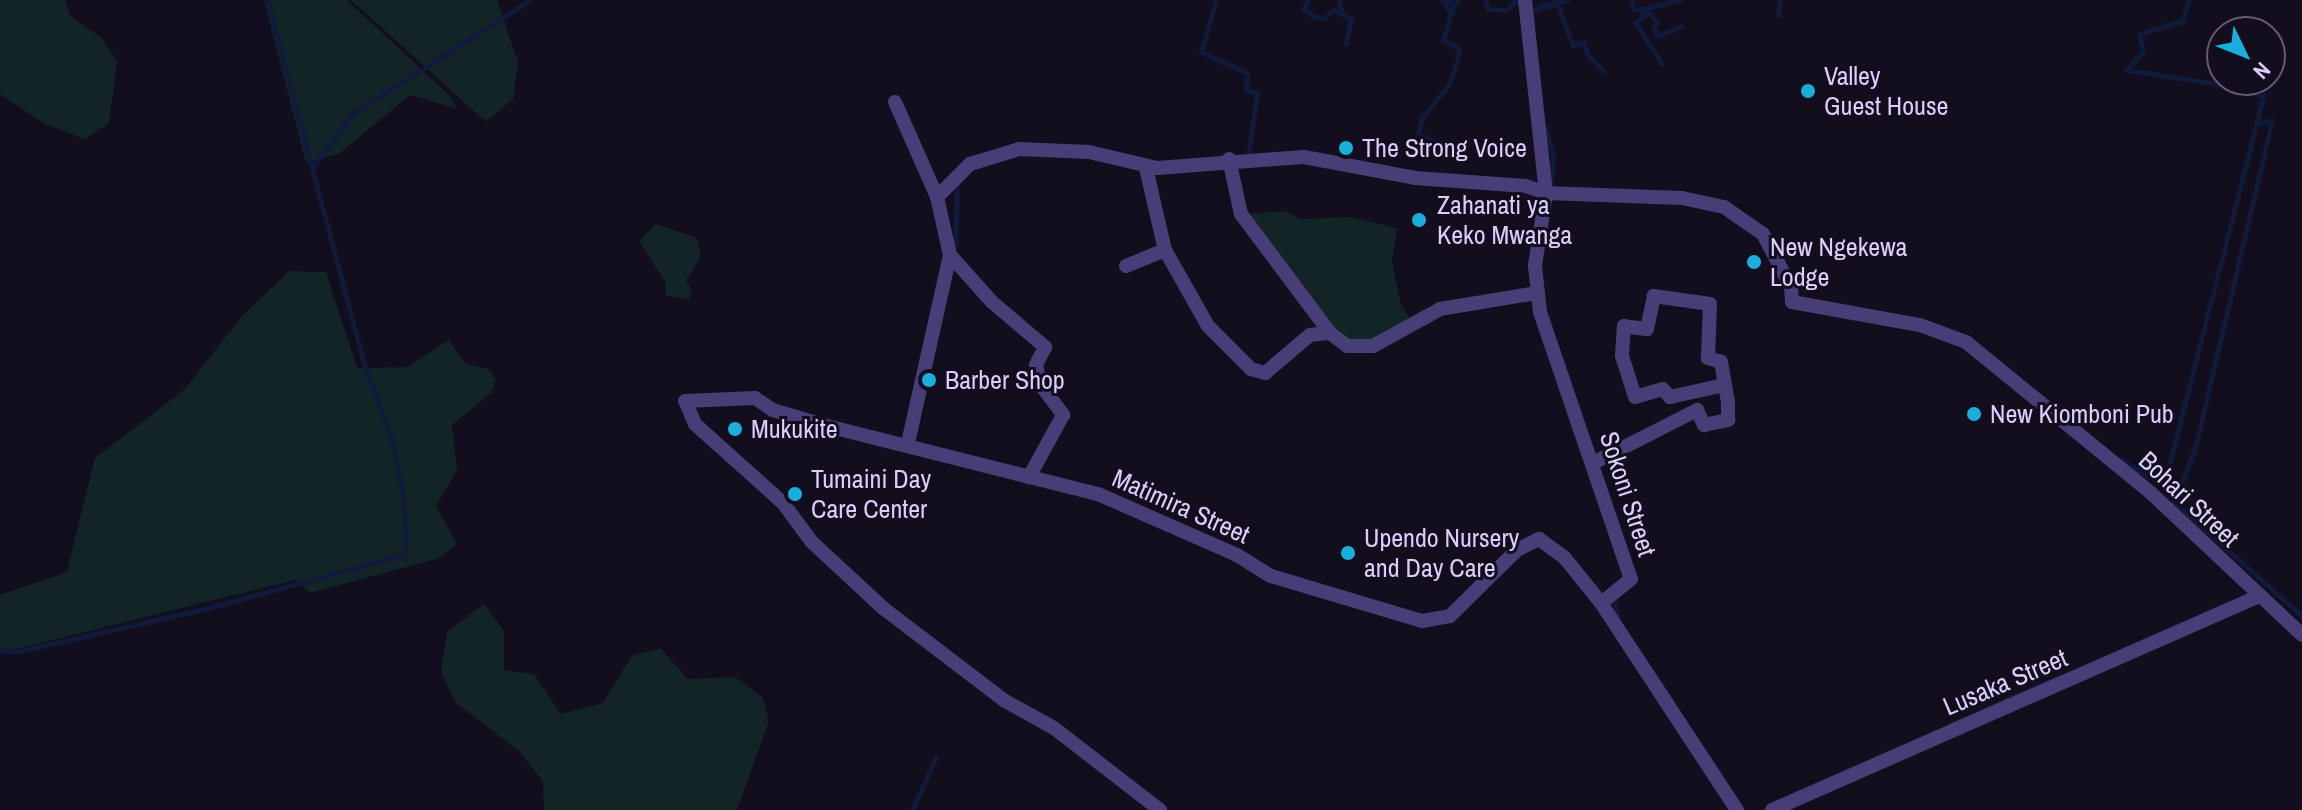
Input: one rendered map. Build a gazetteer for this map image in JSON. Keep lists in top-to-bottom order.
{
  "streets": {
    "street": [
      "Sokoni Street",
      "Bohari Street",
      "Matimira Street",
      "Lusaka Street"
    ]
  },
  "crossings": [
    ["Sokoni Street", "Bohari Street"],
    ["Sokoni Street", "Matimira Street"],
    ["Bohari Street", "Lusaka Street"]
  ],
  "places": [
    "Valley Guest House",
    "The Strong Voice",
    "Zahanati ya Keko Mwanga",
    "New Ngekewa Lodge",
    "Barber Shop",
    "New Kiomboni Pub",
    "Mukukite",
    "Tumaini Day Care Center",
    "Upendo Nursery and Day Care"
  ],
  "north": "bottom right"
}
